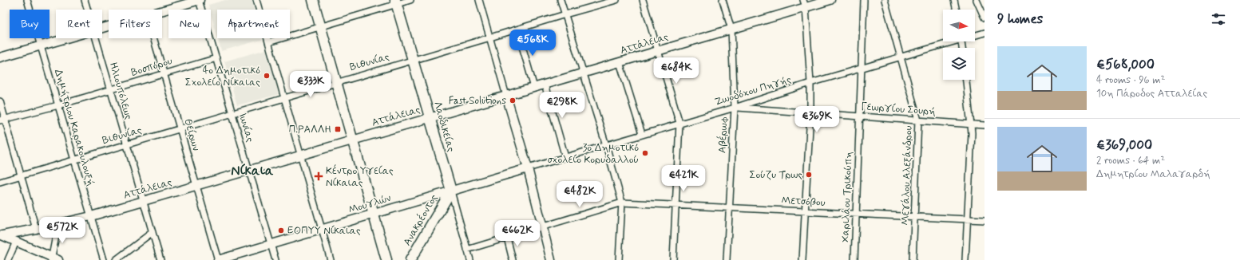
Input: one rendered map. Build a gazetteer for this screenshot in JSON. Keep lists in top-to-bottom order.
{
  "streets": {
    "main road": ["Λαοδικείας", "Ανακρέοντος"],
    "street": [
      "Αττάλειας",
      "Βιθυνίας",
      "Βοσπόρου",
      "Ηλιουπόλεως",
      "Ζωοδόχου Πηγής",
      "Γεωργίου Σουρή",
      "Δημήτριου Καρακουλουξή",
      "Ιωνίας",
      "Θείρων",
      "Αβέρωφ",
      "Μεγάλου Αλεξάνδρου",
      "Χαριλάου Τρικούπη",
      "Μετσόβου",
      "Μουγλών"
    ]
  },
  "crossings": [
    ["Αττάλειας", "Ηλιουπόλεως"],
    ["Αττάλειας", "Λαοδικείας"],
    ["Αττάλειας", "Δημήτριου Καρακουλουξή"],
    ["Αττάλειας", "Ιωνίας"],
    ["Αττάλειας", "Θείρων"],
    ["Αττάλειας", "Αβέρωφ"],
    ["Βιθυνίας", "Ηλιουπόλεως"],
    ["Βιθυνίας", "Λαοδικείας"],
    ["Βιθυνίας", "Δημήτριου Καρακουλουξή"],
    ["Βιθυνίας", "Ιωνίας"],
    ["Βιθυνίας", "Θείρων"],
    ["Βοσπόρου", "Ηλιουπόλεως"],
    ["Βοσπόρου", "Δημήτριου Καρακουλουξή"],
    ["Βοσπόρου", "Ιωνίας"],
    ["Βοσπόρου", "Θείρων"],
    ["Ζωοδόχου Πηγής", "Γεωργίου Σουρή"],
    ["Ζωοδόχου Πηγής", "Αβέρωφ"],
    ["Ζωοδόχου Πηγής", "Μεγάλου Αλεξάνδρου"],
    ["Ζωοδόχου Πηγής", "Χαριλάου Τρικούπη"],
    ["Ζωοδόχου Πηγής", "Μουγλών"],
    ["Γεωργίου Σουρή", "Αβέρωφ"],
    ["Γεωργίου Σουρή", "Μεγάλου Αλεξάνδρου"],
    ["Γεωργίου Σουρή", "Χαριλάου Τρικούπη"],
    ["Λαοδικείας", "Μουγλών"],
    ["Λαοδικείας", "Ανακρέοντος"],
    ["Ιωνίας", "Μουγλών"],
    ["Θείρων", "Μουγλών"],
    ["Αβέρωφ", "Μετσόβου"],
    ["Μεγάλου Αλεξάνδρου", "Μετσόβου"],
    ["Χαριλάου Τρικούπη", "Μετσόβου"],
    ["Μουγλών", "Ανακρέοντος"]
  ],
  "districts": ["Νίκαια"],
  "places": {
    "other": [
      "4ο Δημοτικό Σχολείο Νίκαιας",
      "Fast Solutions",
      "3ο Δημοτικό σχολείο Κορυδαλλού",
      "Σούζυ Τρως",
      "ΕΟΠΥΥ Νίκαιας"
    ],
    "transit": ["Π.ΡΑΛΛΗ"],
    "health": ["Κέντρο Υγείας Νίκαιας"]
  },
  "north": "right",
  "page": {
    "heading": "9 homes",
    "chip": [
      "Buy",
      "Rent",
      "Filters",
      "New",
      "Apartment"
    ],
    "price": [
      "€568K",
      "€684K",
      "€333K",
      "€298K",
      "€369K",
      "€421K",
      "€482K",
      "€572K",
      "€662K"
    ],
    "list": [
      {
        "name": "€568,000",
        "note": "4 rooms · 96 m² · 10η Πάροδος Ατταλείας"
      },
      {
        "name": "€369,000",
        "note": "2 rooms · 64 m² · Δημητρίου Μαλαγαρδή"
      }
    ]
  }
}
